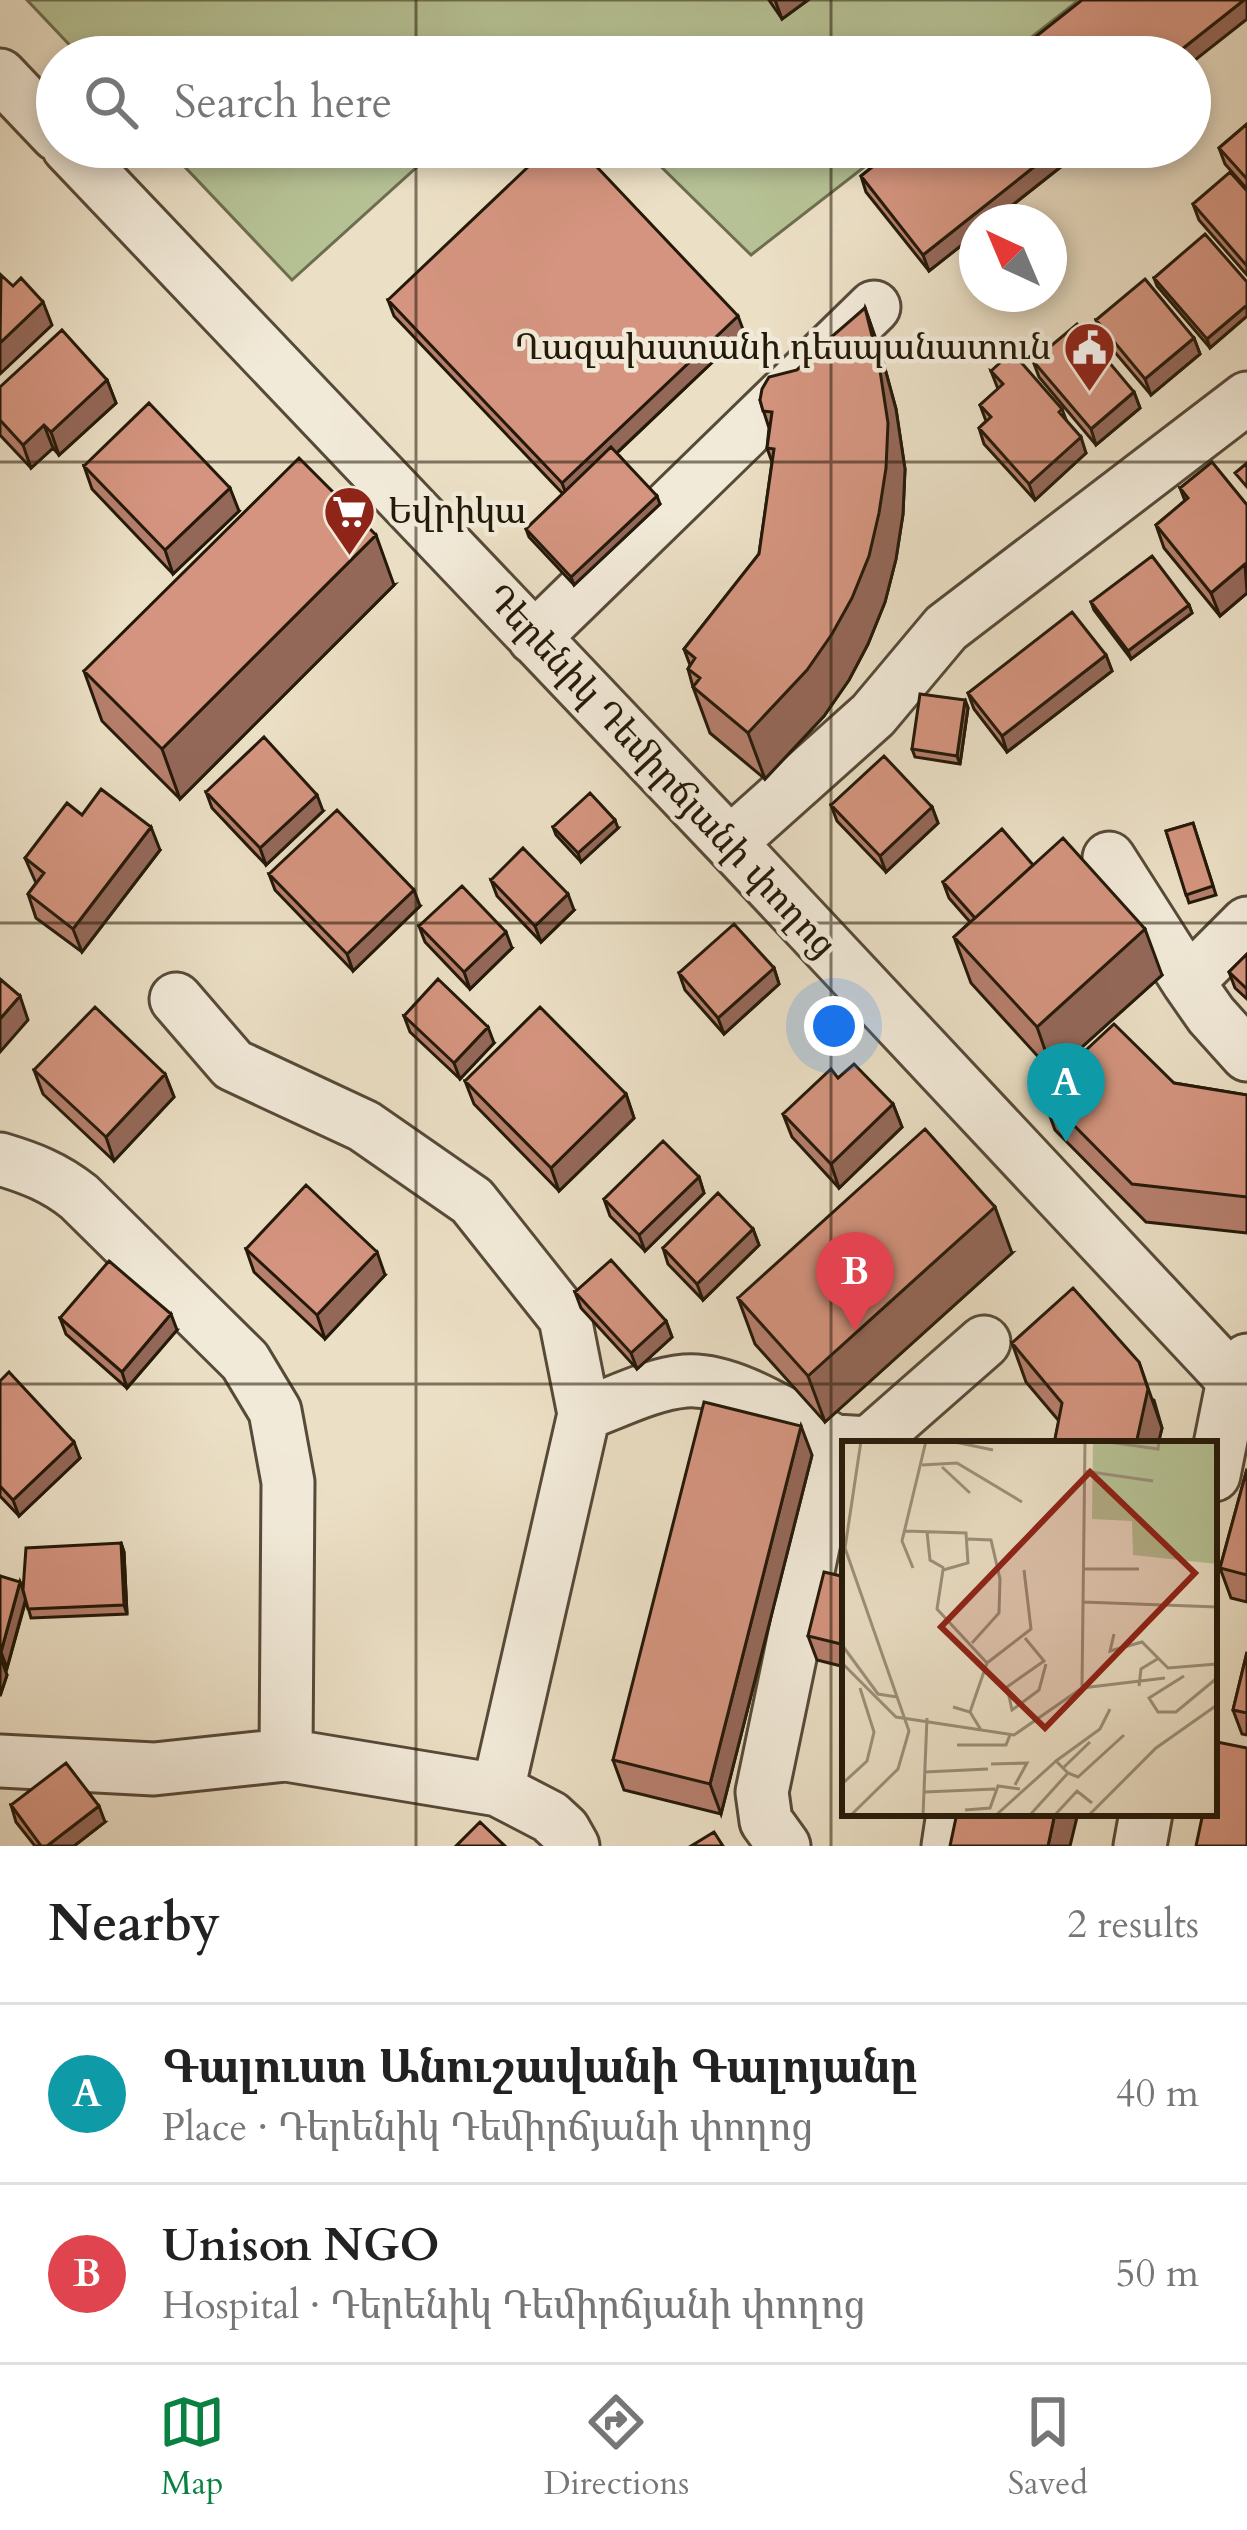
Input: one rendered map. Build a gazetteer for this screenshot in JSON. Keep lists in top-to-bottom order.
{
  "streets": {
    "street": ["Դերենիկ Դեմիրճյանի փողոց"]
  },
  "places": {
    "public building": ["Ղազախստանի դեսպանատուն"],
    "supermarket": ["Եվրիկա"]
  },
  "north": "top left",
  "page": {
    "search": "Search here",
    "pins": ["A", "B"],
    "heading": ["Nearby", "2 results"],
    "list": [
      {
        "mark": "A",
        "name": "Գալուստ Անուշավանի Գալոյանը",
        "note": "Place · Դերենիկ Դեմիրճյանի փողոց",
        "value": "40 m"
      },
      {
        "mark": "B",
        "name": "Unison NGO",
        "note": "Hospital · Դերենիկ Դեմիրճյանի փողոց",
        "value": "50 m"
      }
    ],
    "nav": ["Map", "Directions", "Saved"]
  }
}
